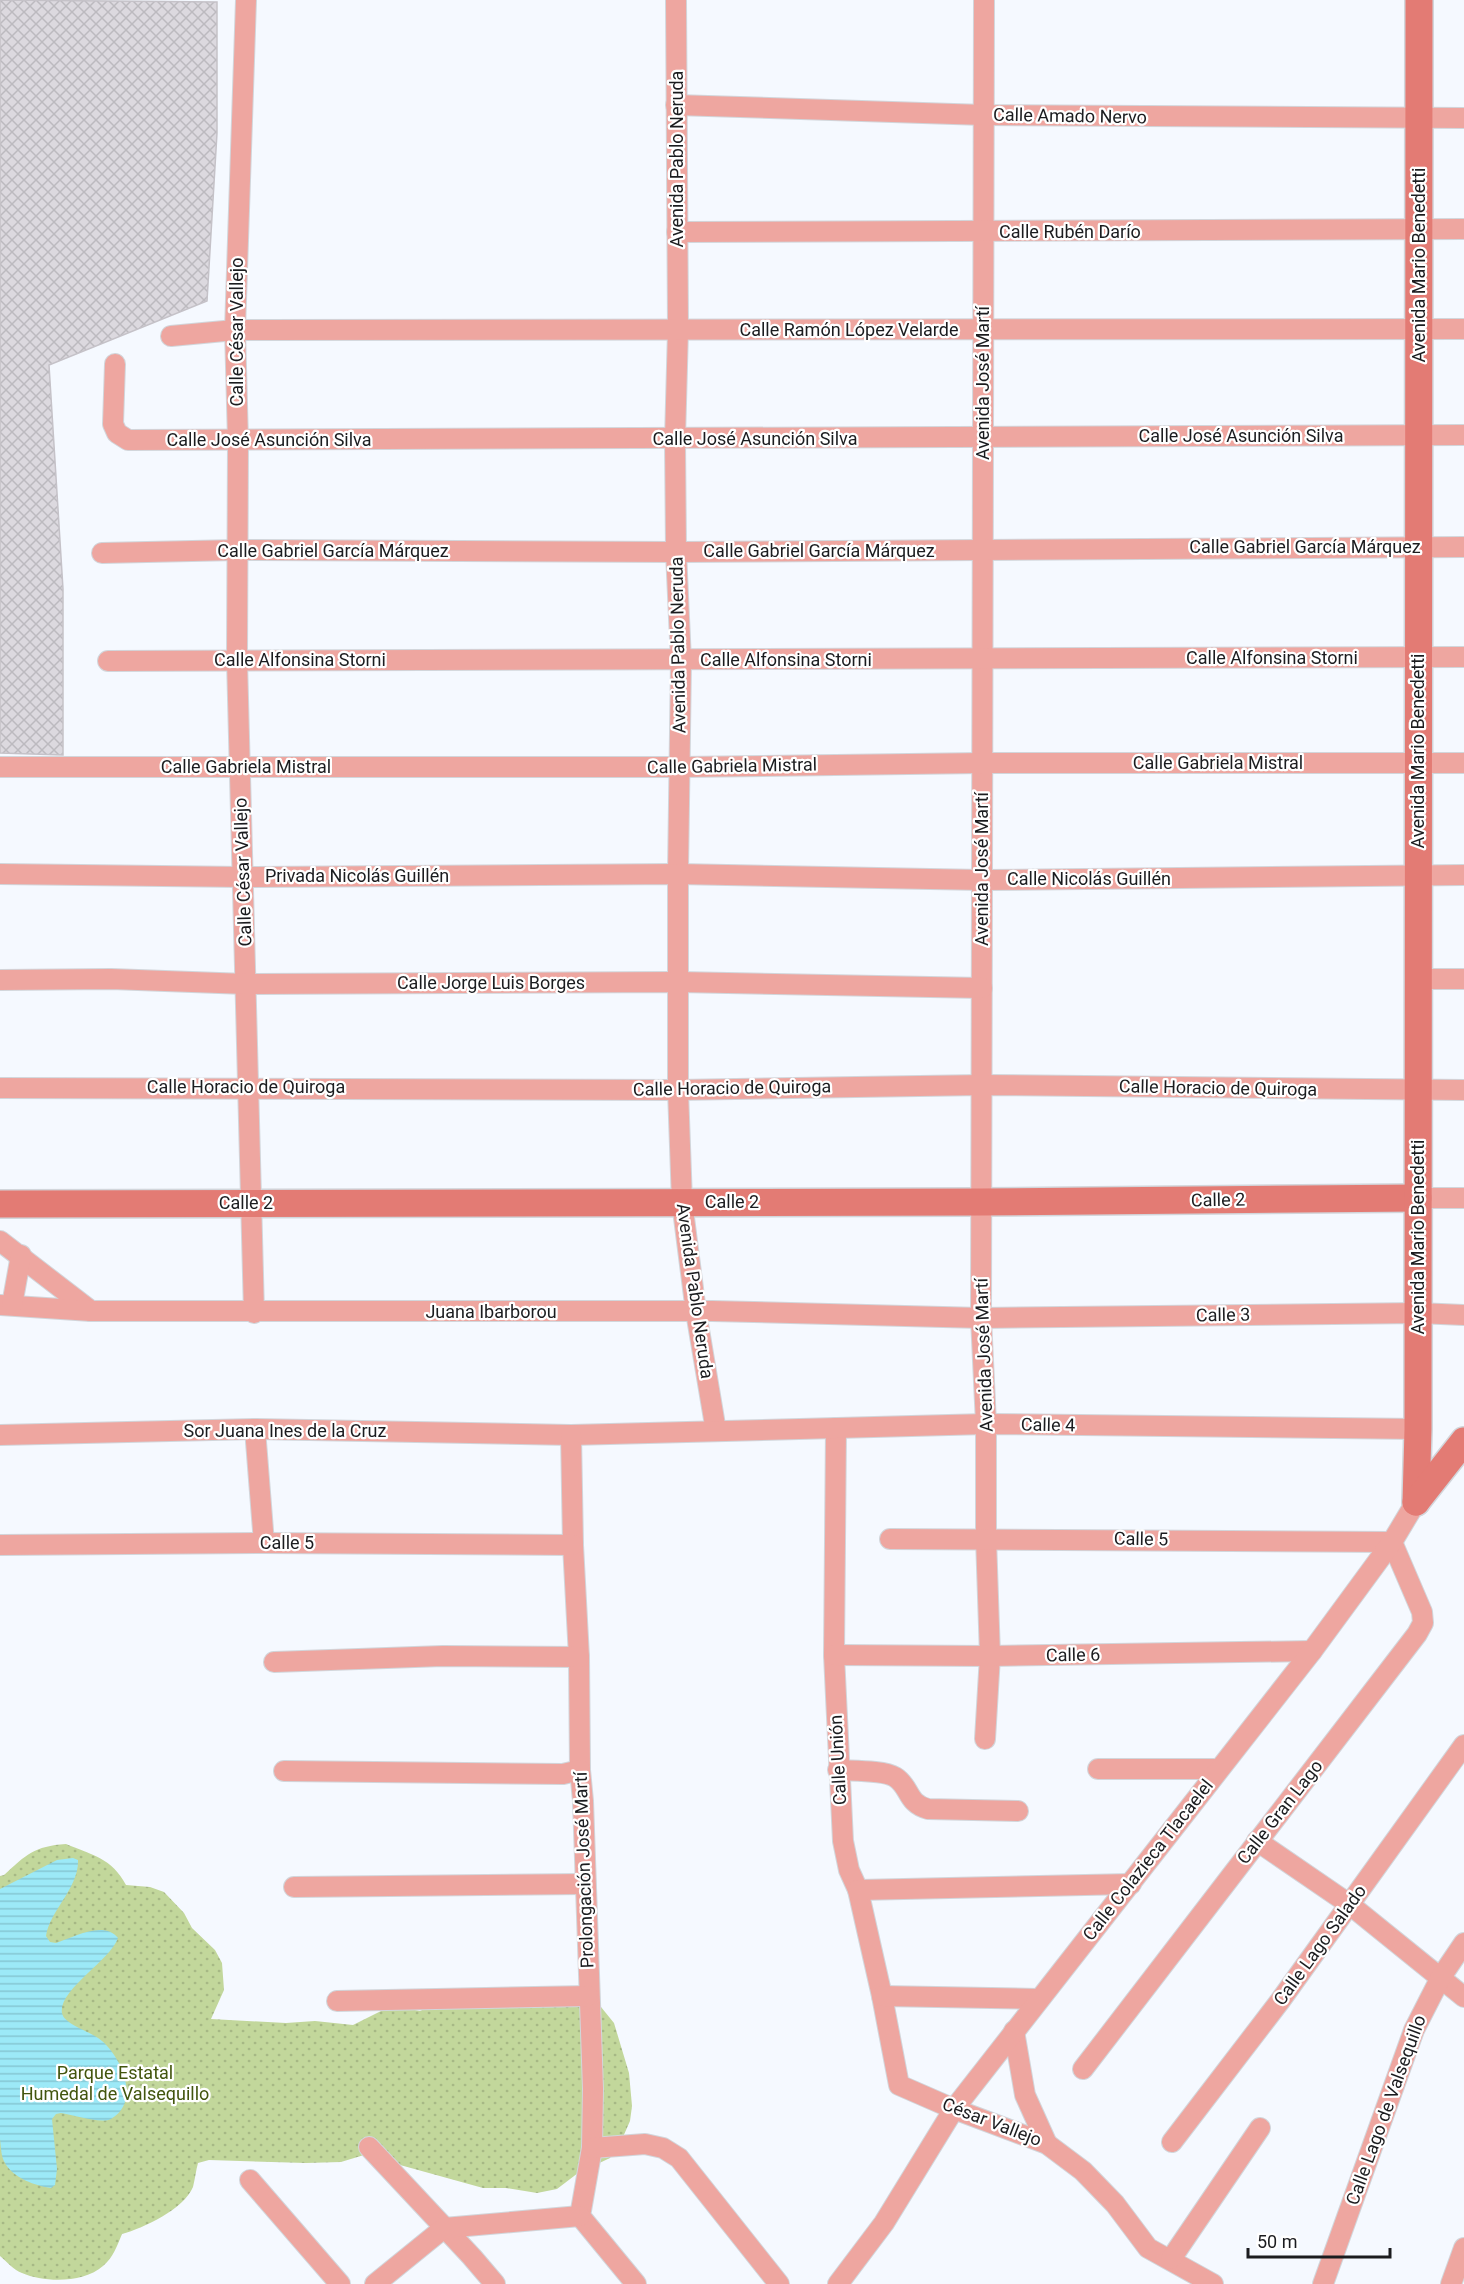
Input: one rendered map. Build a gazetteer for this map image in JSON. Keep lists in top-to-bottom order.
{
  "streets": {
    "street": [
      "Calle Amado Nervo",
      "Avenida Pablo Neruda",
      "Calle Rubén Darío",
      "Avenida Mario Benedetti",
      "Calle Ramón López Velarde",
      "Calle César Vallejo",
      "Avenida José Martí",
      "Calle José Asunción Silva",
      "Calle Gabriel García Márquez",
      "Calle Alfonsina Storni",
      "Calle Gabriela Mistral",
      "Privada Nicolás Guillén",
      "Calle Nicolás Guillén",
      "Calle Jorge Luis Borges",
      "Calle Horacio de Quiroga",
      "Calle 2",
      "Juana Ibarborou",
      "Calle 3",
      "Calle 4",
      "Sor Juana Ines de la Cruz",
      "Calle 5",
      "Calle 6",
      "Calle Unión",
      "Calle Gran Lago",
      "Calle Colazieca Tlacaelel",
      "Prolongación José Martí",
      "Calle Lago Salado",
      "Calle Lago de Valsequillo",
      "César Vallejo"
    ]
  },
  "crossings": [
    ["Calle Amado Nervo", "Avenida Pablo Neruda"],
    ["Calle Amado Nervo", "Avenida Mario Benedetti"],
    ["Calle Amado Nervo", "Avenida José Martí"],
    ["Avenida Pablo Neruda", "Calle Rubén Darío"],
    ["Avenida Pablo Neruda", "Calle Ramón López Velarde"],
    ["Avenida Pablo Neruda", "Calle José Asunción Silva"],
    ["Avenida Pablo Neruda", "Calle Gabriel García Márquez"],
    ["Avenida Pablo Neruda", "Calle Alfonsina Storni"],
    ["Avenida Pablo Neruda", "Calle Gabriela Mistral"],
    ["Avenida Pablo Neruda", "Privada Nicolás Guillén"],
    ["Avenida Pablo Neruda", "Calle Nicolás Guillén"],
    ["Avenida Pablo Neruda", "Calle Jorge Luis Borges"],
    ["Avenida Pablo Neruda", "Calle Horacio de Quiroga"],
    ["Avenida Pablo Neruda", "Calle 2"],
    ["Avenida Pablo Neruda", "Juana Ibarborou"],
    ["Avenida Pablo Neruda", "Calle 4"],
    ["Calle Rubén Darío", "Avenida Mario Benedetti"],
    ["Calle Rubén Darío", "Avenida José Martí"],
    ["Avenida Mario Benedetti", "Calle Ramón López Velarde"],
    ["Avenida Mario Benedetti", "Calle José Asunción Silva"],
    ["Avenida Mario Benedetti", "Calle Gabriel García Márquez"],
    ["Avenida Mario Benedetti", "Calle Alfonsina Storni"],
    ["Avenida Mario Benedetti", "Calle Gabriela Mistral"],
    ["Avenida Mario Benedetti", "Calle Nicolás Guillén"],
    ["Avenida Mario Benedetti", "Calle Horacio de Quiroga"],
    ["Avenida Mario Benedetti", "Calle 2"],
    ["Avenida Mario Benedetti", "Calle 3"],
    ["Avenida Mario Benedetti", "Calle 4"],
    ["Avenida Mario Benedetti", "Calle Colazieca Tlacaelel"],
    ["Calle Ramón López Velarde", "Calle César Vallejo"],
    ["Calle Ramón López Velarde", "Avenida José Martí"],
    ["Calle César Vallejo", "Calle José Asunción Silva"],
    ["Calle César Vallejo", "Calle Gabriel García Márquez"],
    ["Calle César Vallejo", "Calle Alfonsina Storni"],
    ["Calle César Vallejo", "Calle Gabriela Mistral"],
    ["Calle César Vallejo", "Privada Nicolás Guillén"],
    ["Calle César Vallejo", "Calle Jorge Luis Borges"],
    ["Calle César Vallejo", "Calle Horacio de Quiroga"],
    ["Calle César Vallejo", "Calle 2"],
    ["Calle César Vallejo", "Juana Ibarborou"],
    ["Avenida José Martí", "Calle José Asunción Silva"],
    ["Avenida José Martí", "Calle Gabriel García Márquez"],
    ["Avenida José Martí", "Calle Alfonsina Storni"],
    ["Avenida José Martí", "Calle Gabriela Mistral"],
    ["Avenida José Martí", "Calle Nicolás Guillén"],
    ["Avenida José Martí", "Calle Jorge Luis Borges"],
    ["Avenida José Martí", "Calle Horacio de Quiroga"],
    ["Avenida José Martí", "Calle 2"],
    ["Avenida José Martí", "Juana Ibarborou"],
    ["Avenida José Martí", "Calle 3"],
    ["Avenida José Martí", "Calle 4"],
    ["Avenida José Martí", "Calle 5"],
    ["Avenida José Martí", "Calle 6"],
    ["Privada Nicolás Guillén", "Calle Nicolás Guillén"],
    ["Juana Ibarborou", "Calle 3"],
    ["Calle 4", "Sor Juana Ines de la Cruz"],
    ["Calle 4", "Calle Unión"],
    ["Calle 4", "Prolongación José Martí"],
    ["Sor Juana Ines de la Cruz", "Prolongación José Martí"],
    ["Calle 5", "Calle Gran Lago"],
    ["Calle 5", "Calle Colazieca Tlacaelel"],
    ["Calle 5", "Prolongación José Martí"],
    ["Calle 6", "Calle Unión"],
    ["Calle 6", "Calle Colazieca Tlacaelel"],
    ["Calle Unión", "César Vallejo"],
    ["Calle Gran Lago", "Calle Colazieca Tlacaelel"],
    ["Calle Colazieca Tlacaelel", "César Vallejo"]
  ],
  "parks": ["Parque Estatal Humedal de Valsequillo"],
  "scale_bar": "50 m"
}
